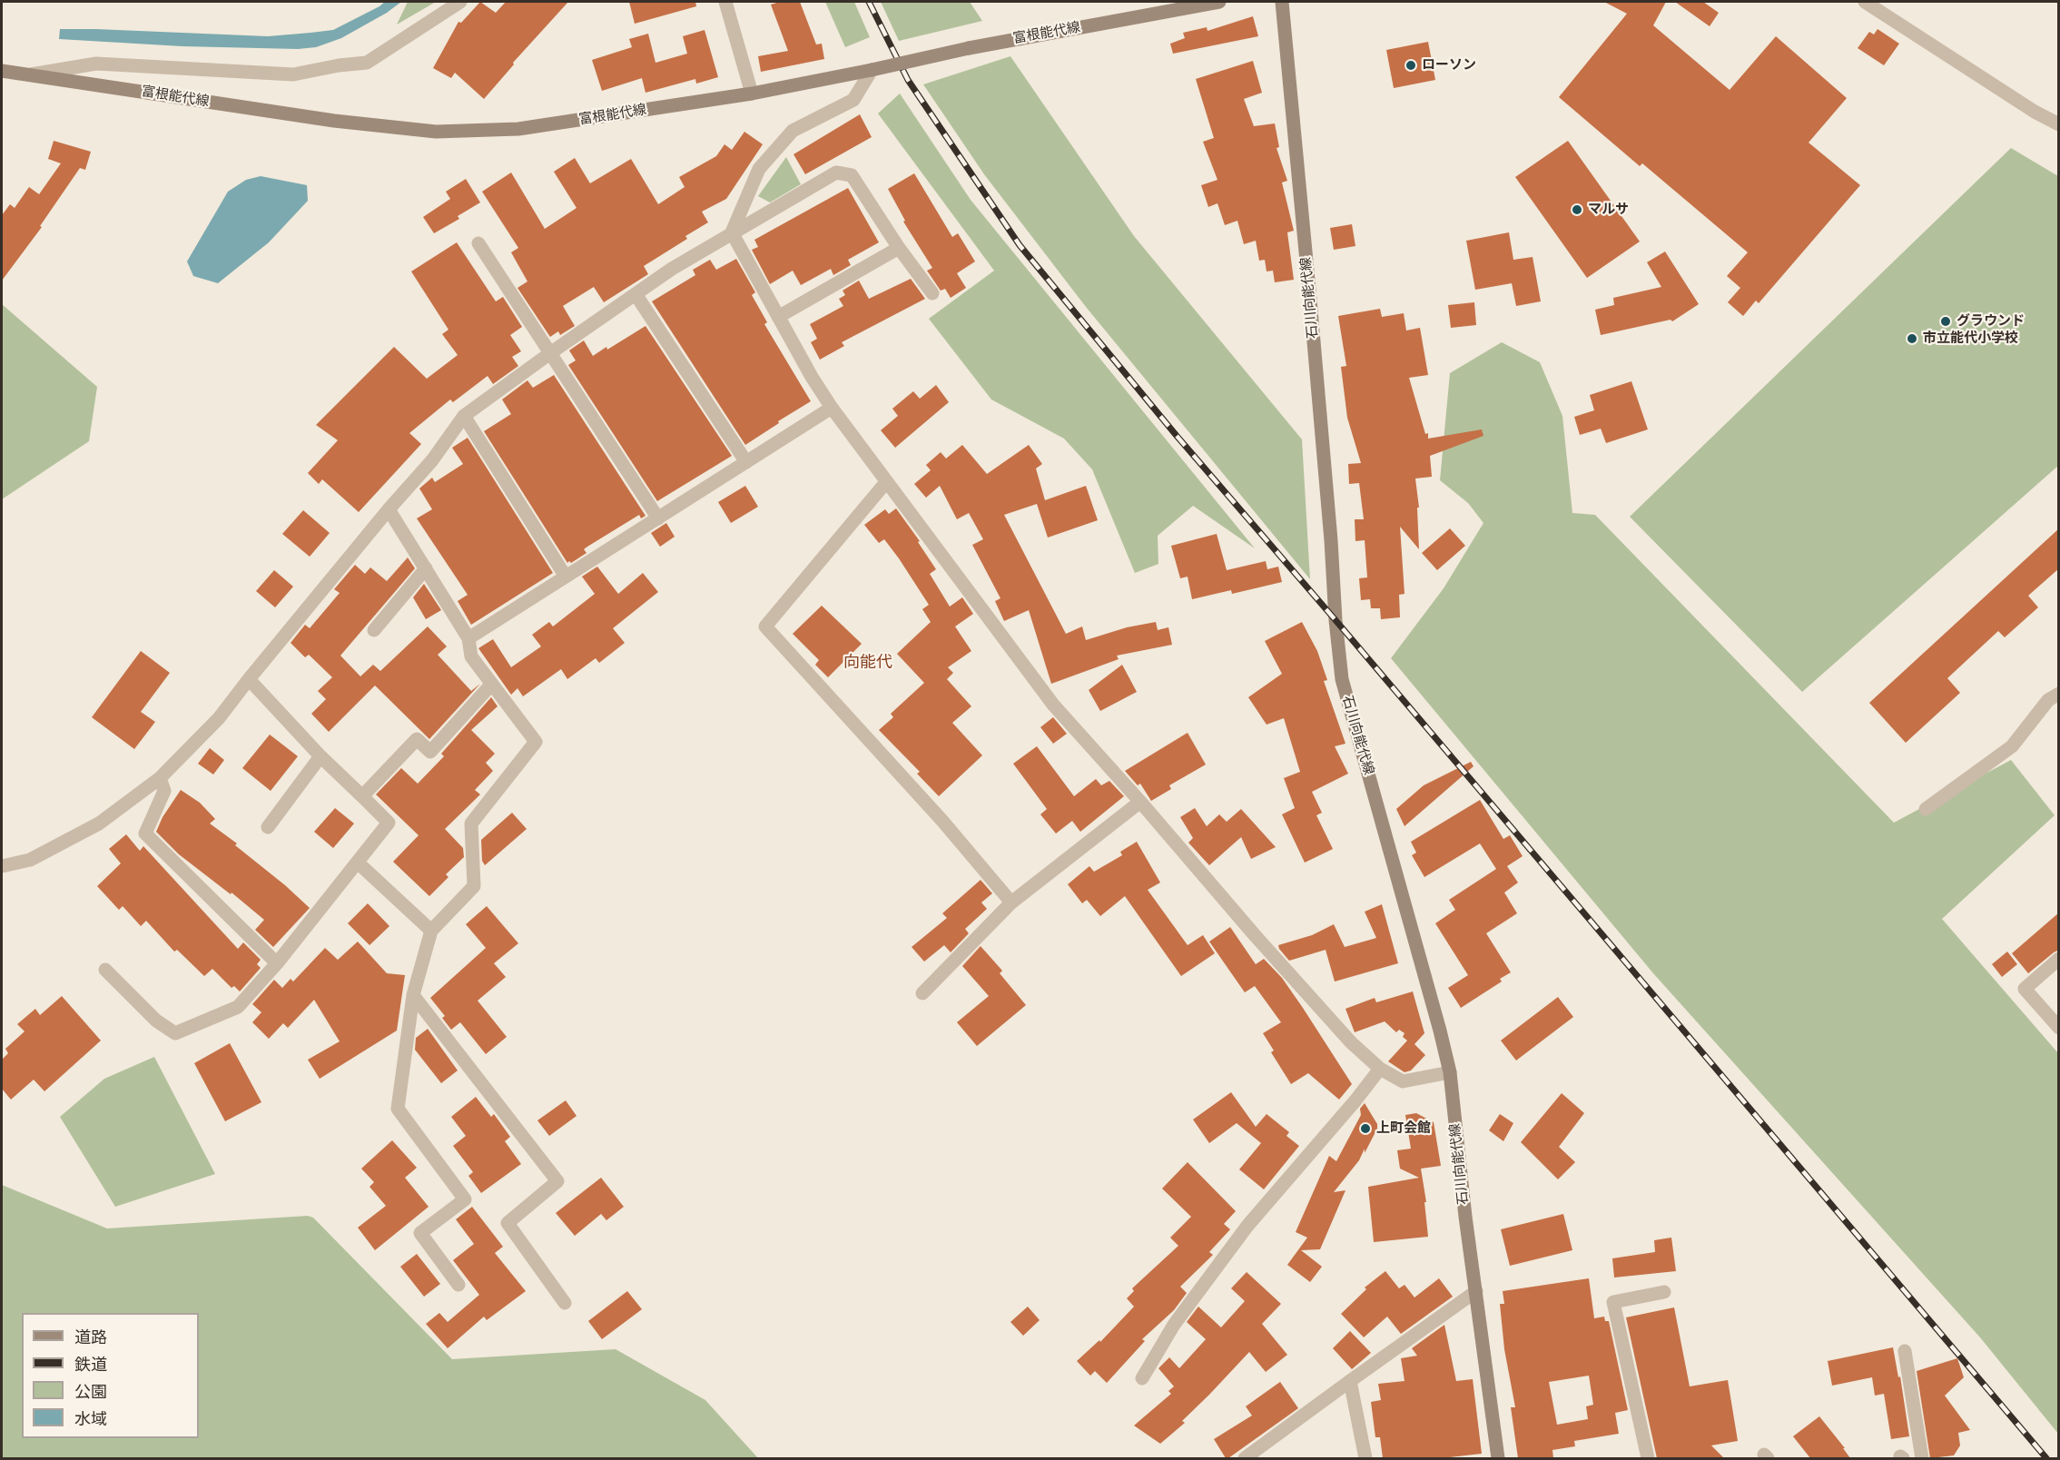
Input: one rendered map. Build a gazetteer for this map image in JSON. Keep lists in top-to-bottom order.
{
  "streets": {
    "main road": ["富根能代線", "石川向能代線"]
  },
  "districts": ["向能代"],
  "places": [
    "ローソン",
    "マルサ",
    "グラウンド",
    "市立能代小学校",
    "上町会館"
  ],
  "legend": [
    "道路",
    "鉄道",
    "公園",
    "水域"
  ]
}
